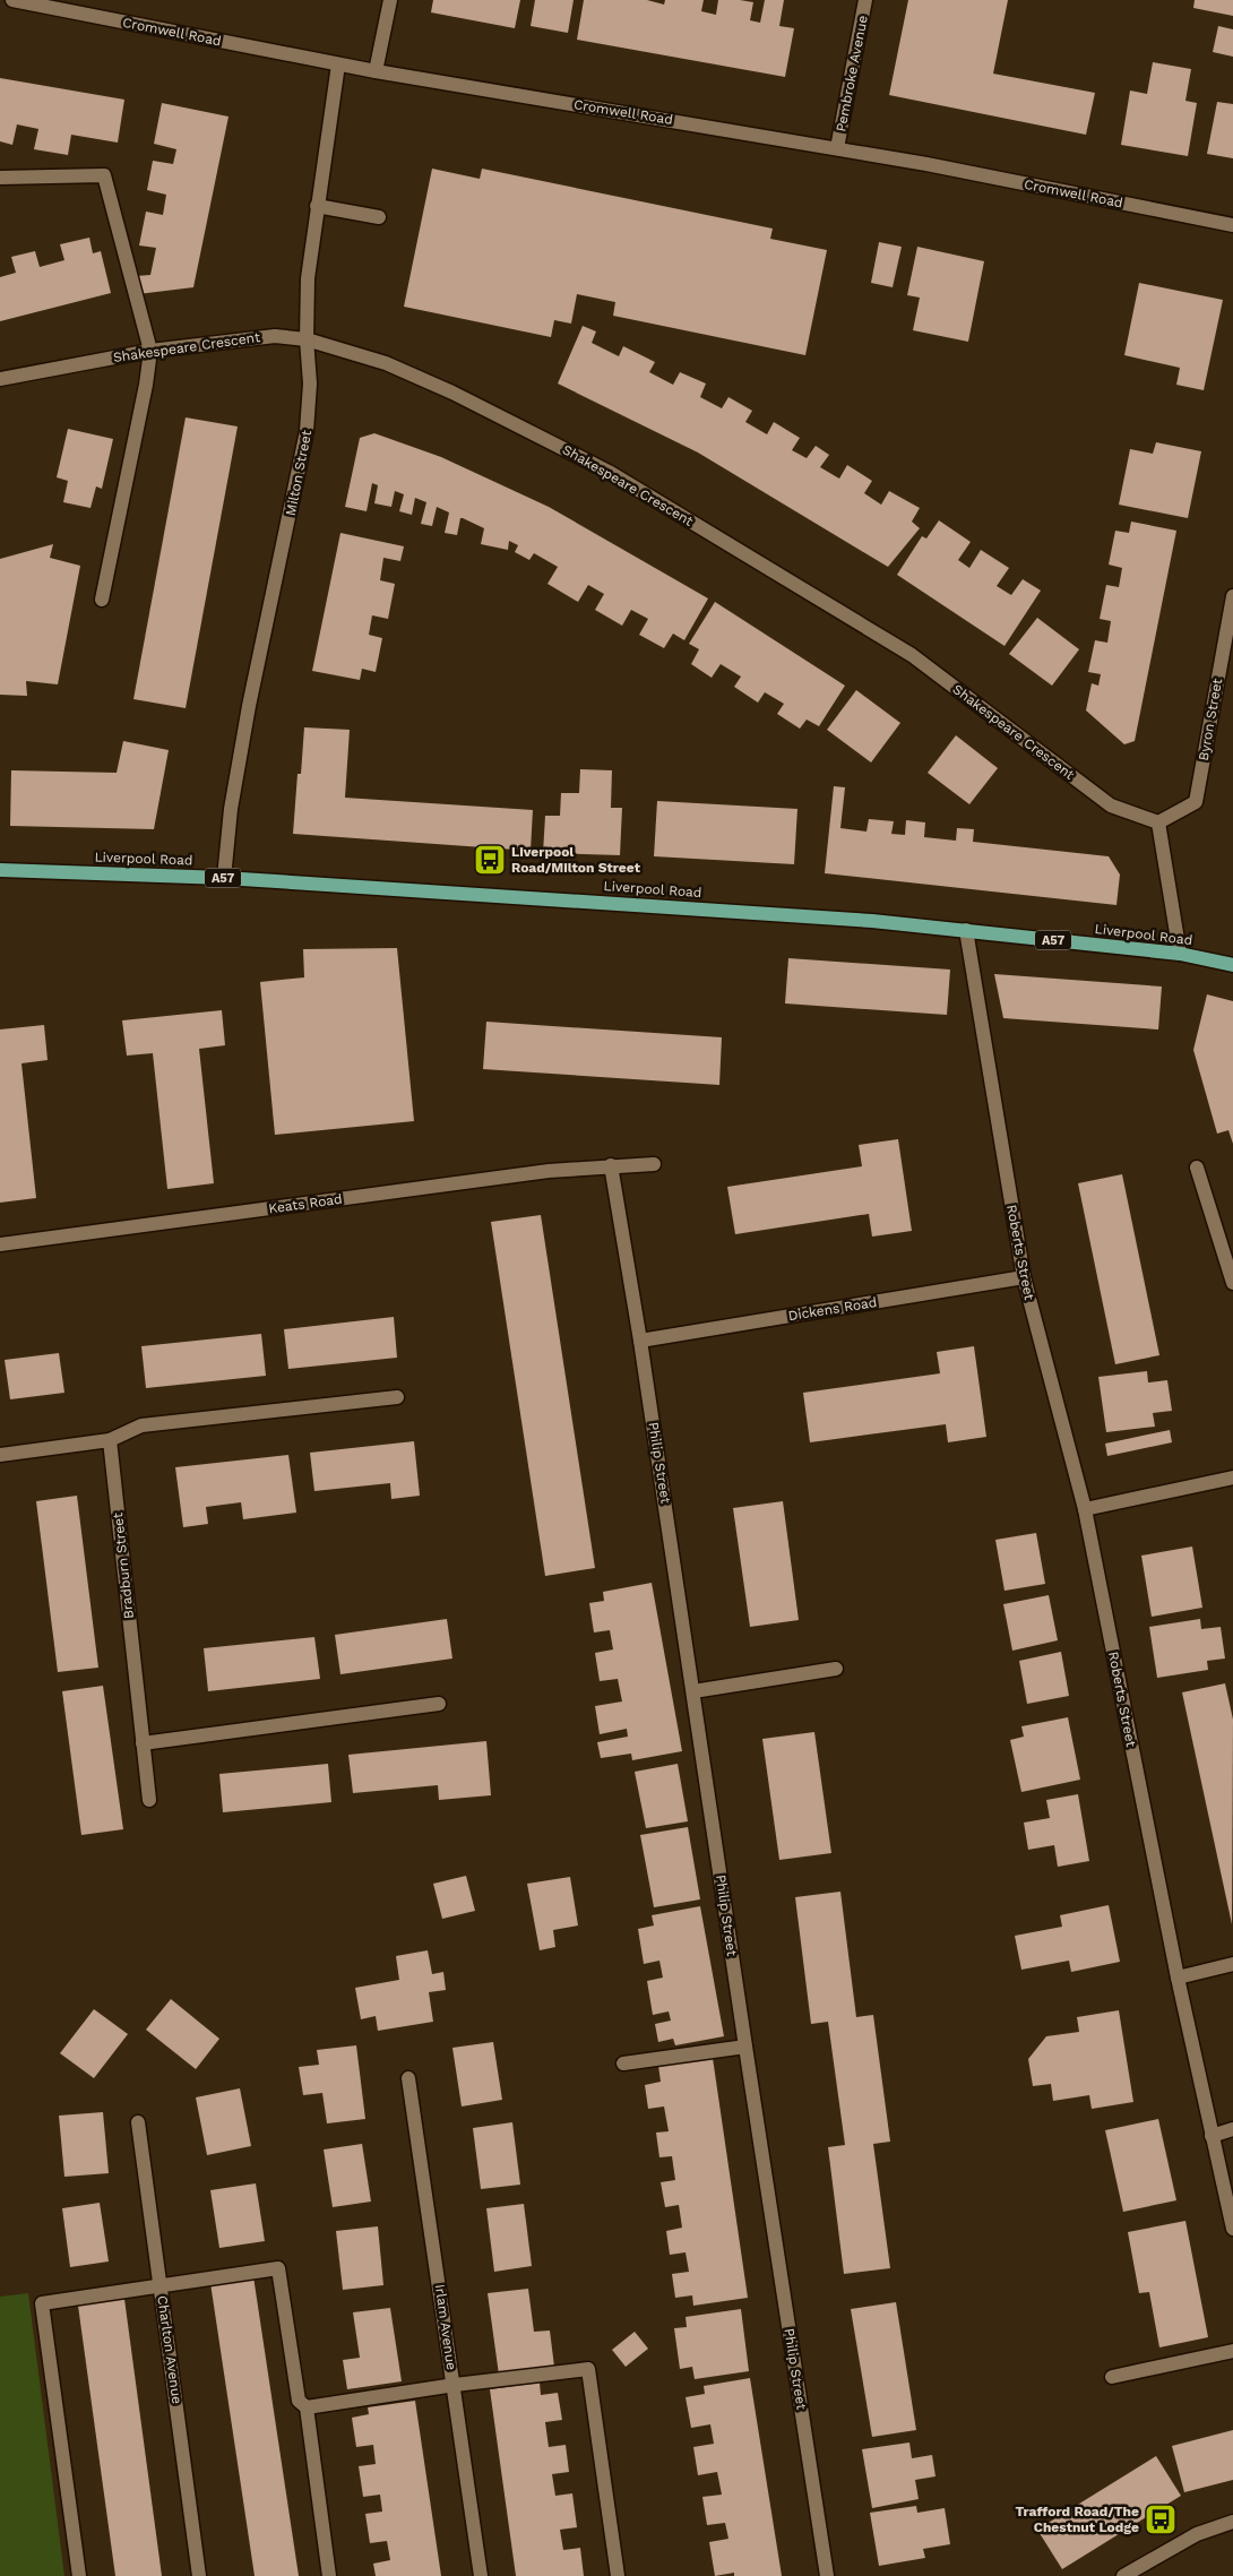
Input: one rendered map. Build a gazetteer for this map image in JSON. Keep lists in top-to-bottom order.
{
  "streets": {
    "main road": ["Liverpool Road", "A57"],
    "street": [
      "Cromwell Road",
      "Pembroke Avenue",
      "Shakespeare Crescent",
      "Milton Street",
      "Byron Street",
      "Keats Road",
      "Roberts Street",
      "Dickens Road",
      "Philip Street",
      "Bradburn Street",
      "Irlam Avenue",
      "Charlton Avenue"
    ]
  },
  "crossings": [
    ["Cromwell Road", "Pembroke Avenue"],
    ["Cromwell Road", "Milton Street"],
    ["Shakespeare Crescent", "Milton Street"],
    ["Shakespeare Crescent", "Byron Street"],
    ["Milton Street", "Liverpool Road"],
    ["Liverpool Road", "Roberts Street"],
    ["Keats Road", "Philip Street"],
    ["Roberts Street", "Dickens Road"],
    ["Dickens Road", "Philip Street"]
  ],
  "places": {
    "bus stop": ["Liverpool Road/Milton Street", "Trafford Road/The Chestnut Lodge"]
  }
}
